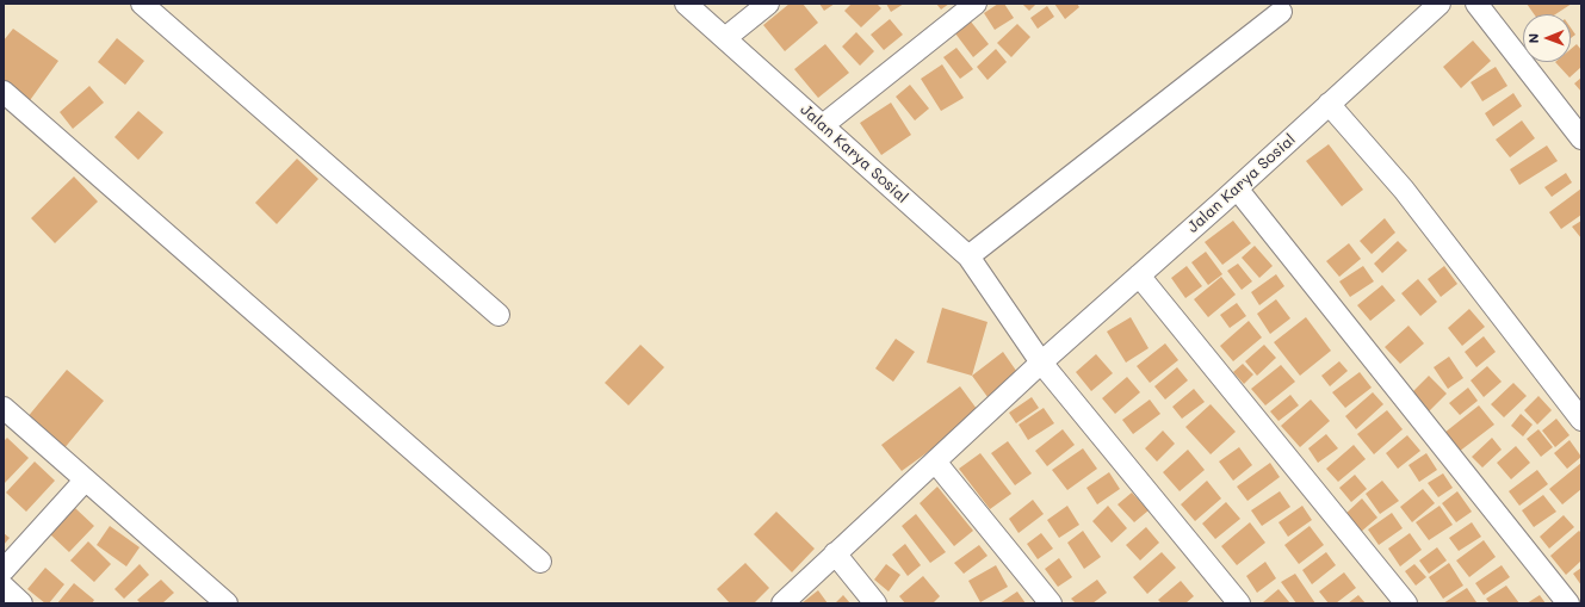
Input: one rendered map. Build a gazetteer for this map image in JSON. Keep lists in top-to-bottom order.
{
  "streets": {
    "street": ["Jalan Karya Sosial"]
  },
  "north": "left"
}
